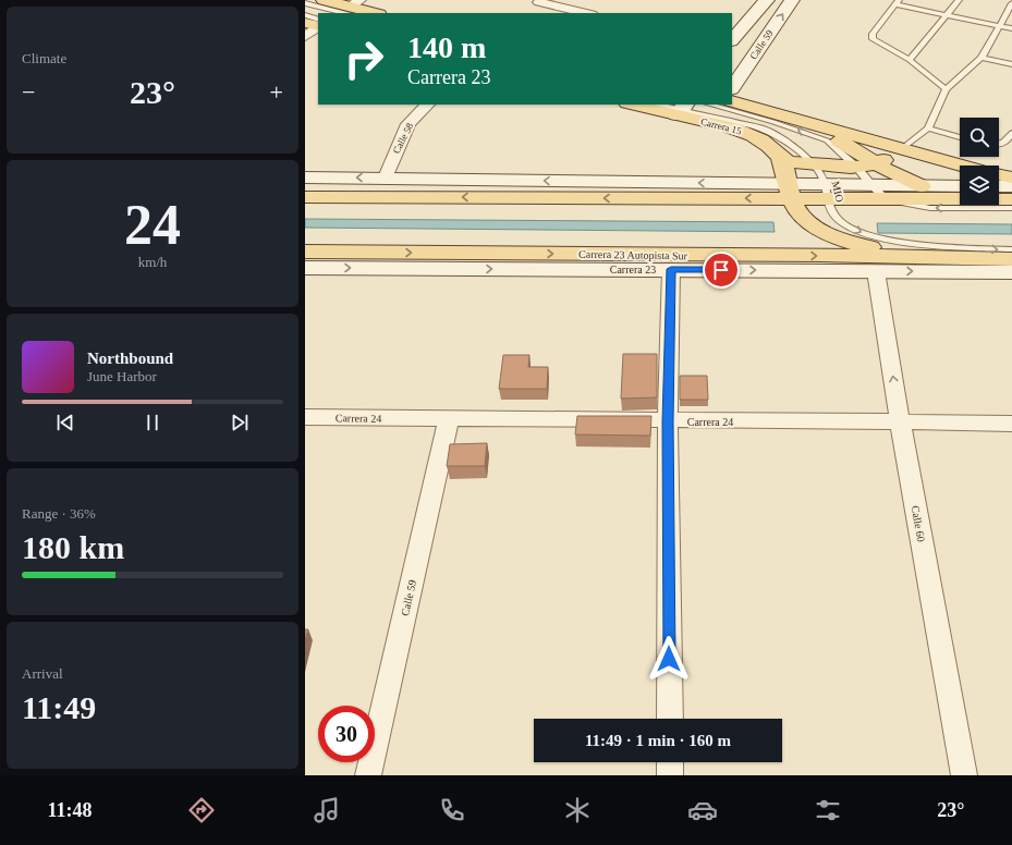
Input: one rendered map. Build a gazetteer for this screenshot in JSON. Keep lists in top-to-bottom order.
{
  "streets": {
    "main road": ["Carrera 15", "Carrera 23 Autopista Sur"],
    "street": [
      "Calle 59",
      "Calle 58",
      "Carrera 23",
      "Carrera 24",
      "Calle 60"
    ],
    "lane": ["MIO"]
  },
  "crossings": [
    ["Calle 59", "Carrera 24"],
    ["Carrera 15", "MIO"],
    ["Carrera 15", "Carrera 23 Autopista Sur"],
    ["Carrera 23 Autopista Sur", "Carrera 23"],
    ["Carrera 23", "Calle 60"],
    ["Carrera 24", "Calle 60"]
  ],
  "page": {
    "tile": [
      "Climate",
      ["24", "km/h"],
      ["Range · 36%", "180 km"],
      ["Arrival", "11:49"]
    ],
    "turn": ["140 m", "Carrera 23"],
    "heat": ["−", "23°", "+"],
    "song": ["Northbound", "June Harbor"],
    "limit": "30",
    "trip": "11:49 · 1 min · 160 m",
    "tabs": ["11:48", "23°"]
  }
}
